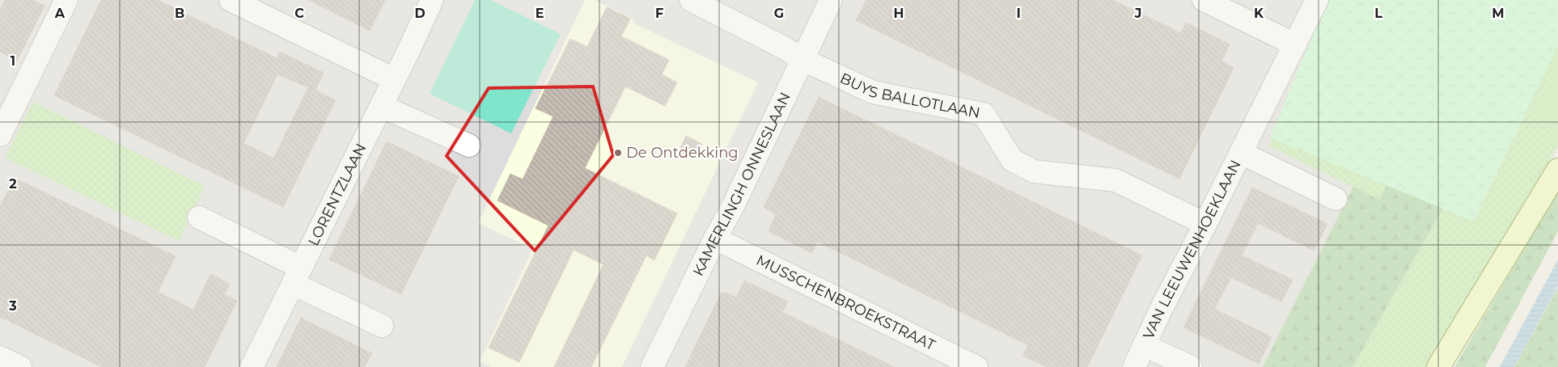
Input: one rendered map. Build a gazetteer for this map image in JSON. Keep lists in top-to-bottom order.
{
  "streets": {
    "street": [
      "BUYS BALLOTLAAN",
      "KAMERLINGH ONNESLAAN",
      "LORENTZLAAN",
      "VAN LEEUWENHOEKLAAN",
      "MUSSCHENBROEKSTRAAT"
    ]
  },
  "crossings": [
    ["BUYS BALLOTLAAN", "KAMERLINGH ONNESLAAN"],
    ["BUYS BALLOTLAAN", "VAN LEEUWENHOEKLAAN"],
    ["KAMERLINGH ONNESLAAN", "MUSSCHENBROEKSTRAAT"]
  ],
  "places": ["De Ontdekking"],
  "grid": {
    "columns": [
      "A",
      "B",
      "C",
      "D",
      "E",
      "F",
      "G",
      "H",
      "I",
      "J",
      "K",
      "L",
      "M"
    ],
    "rows": ["1", "2", "3"]
  }
}
